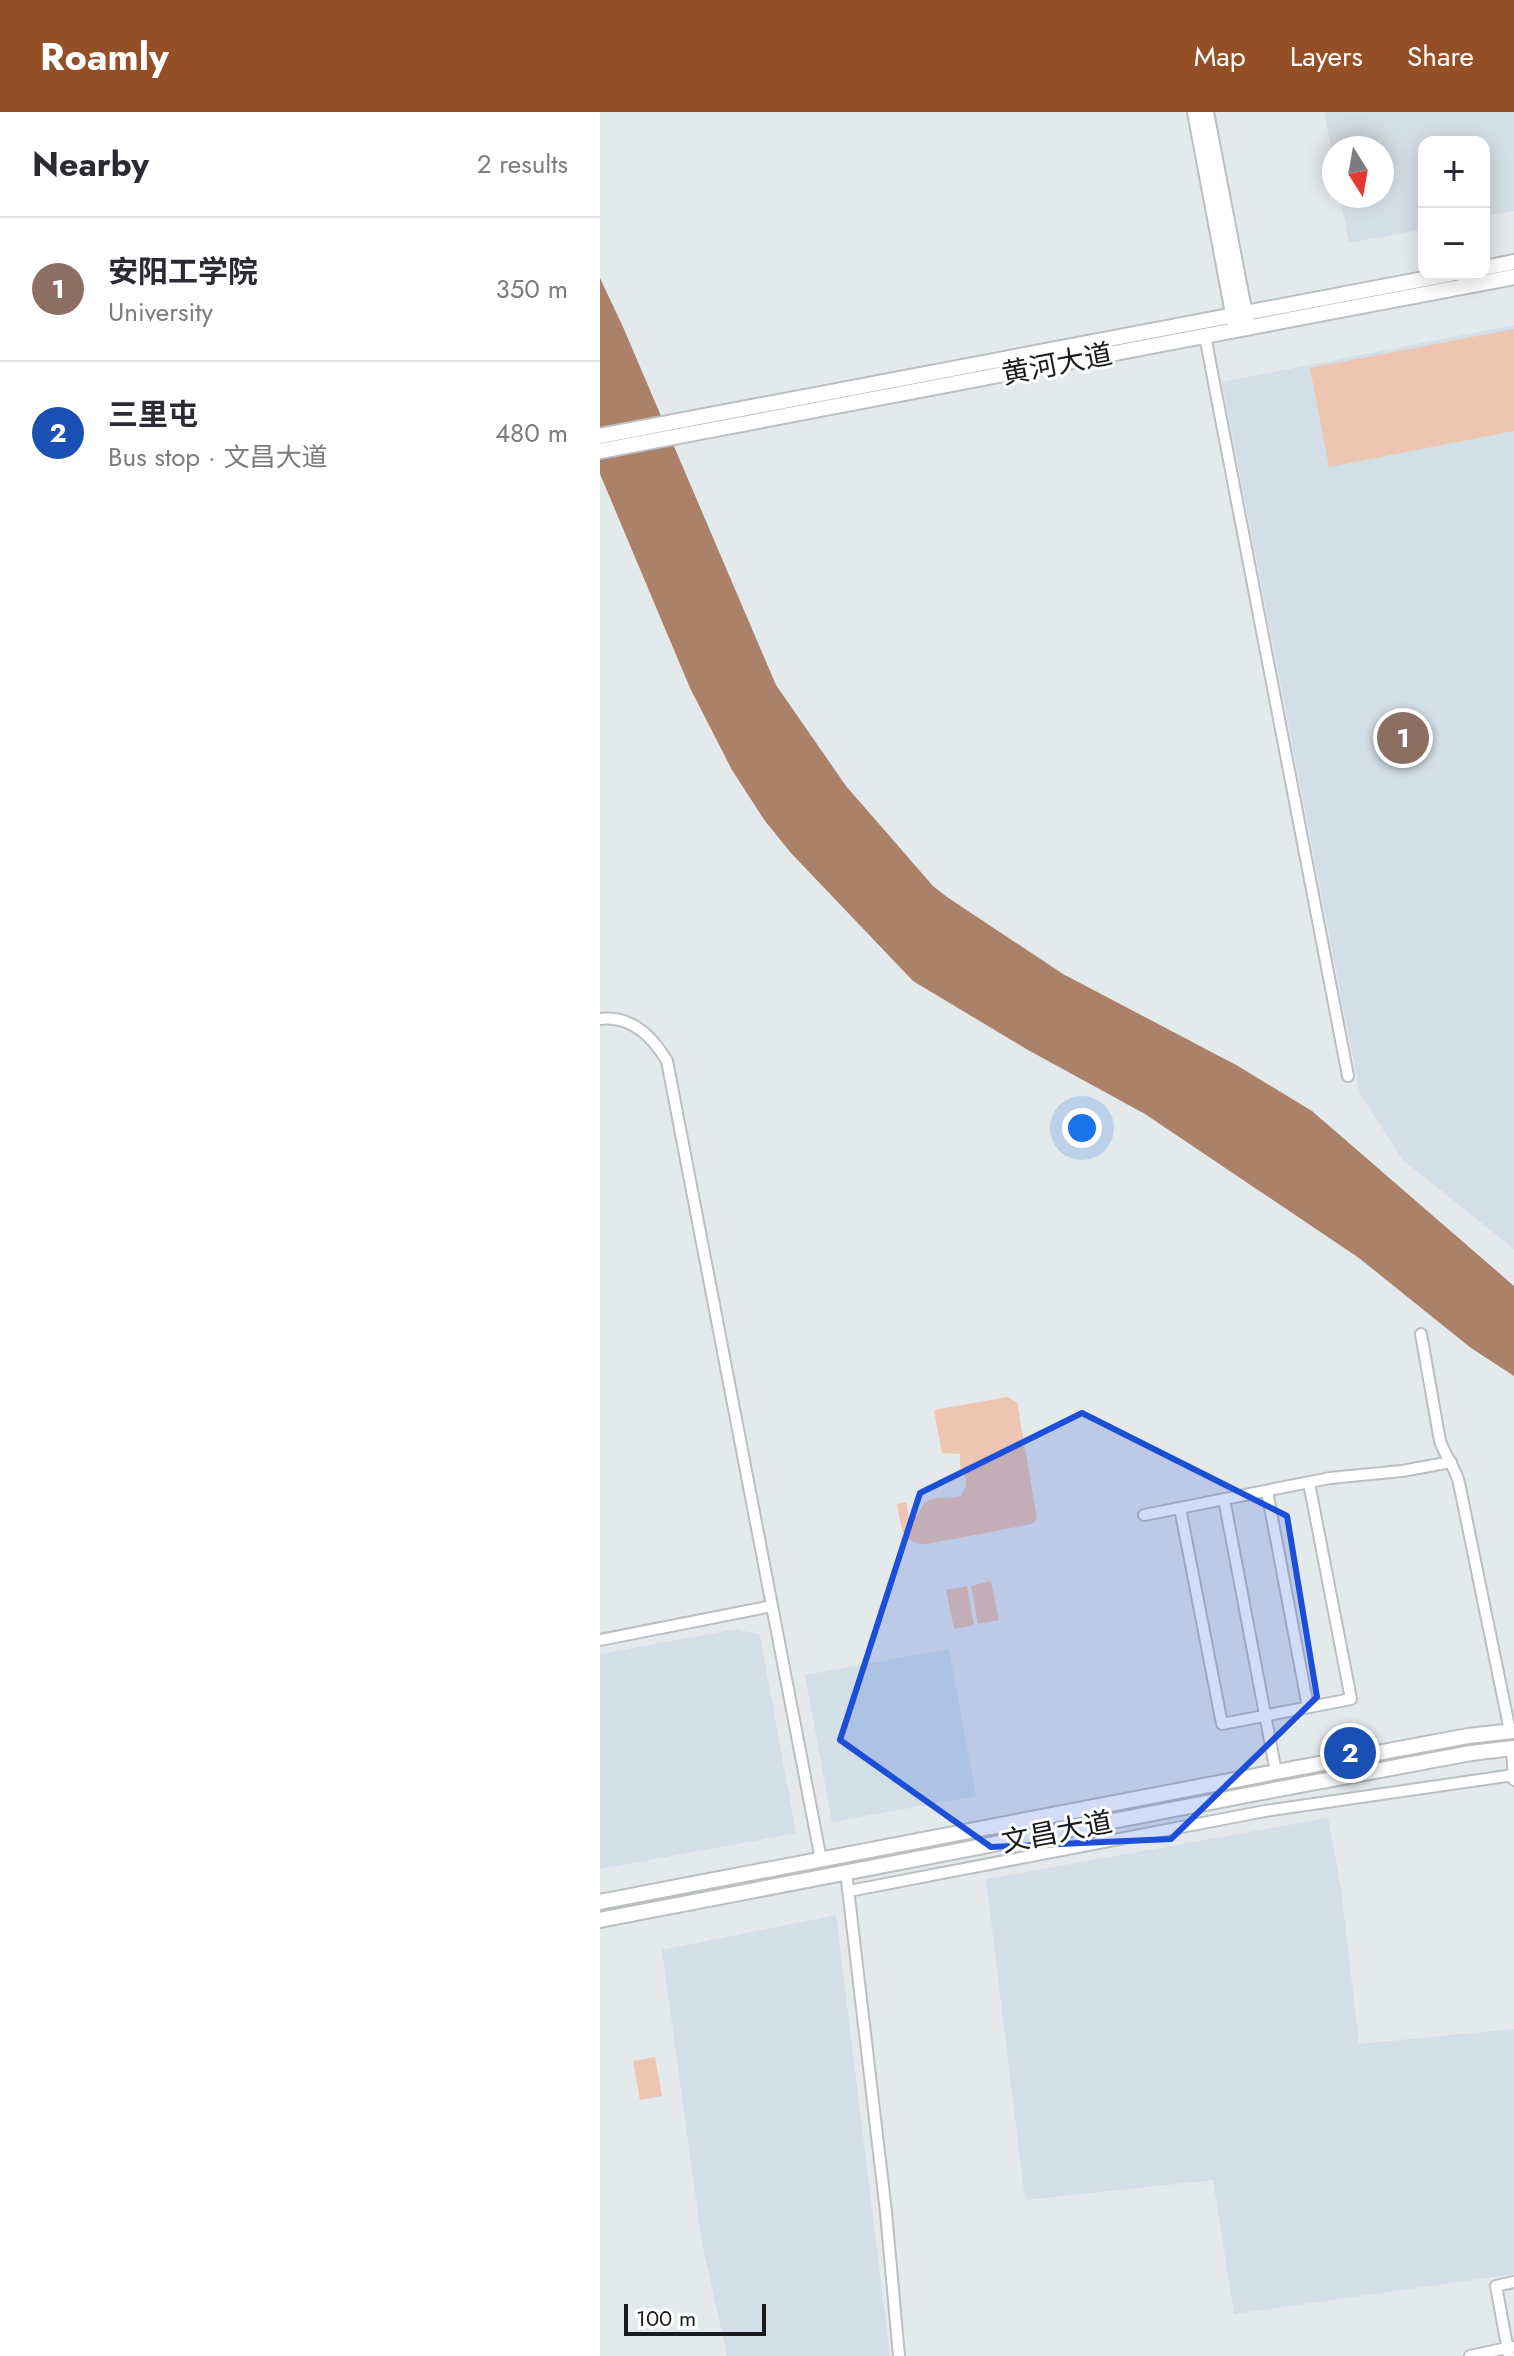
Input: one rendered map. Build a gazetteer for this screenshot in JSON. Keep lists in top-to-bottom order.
{
  "streets": {
    "main road": ["黄河大道", "文昌大道"]
  },
  "scale_bar": "100 m",
  "north": "bottom",
  "page": {
    "header": "Roamly",
    "nav": ["Map", "Layers", "Share"],
    "heading": ["Nearby", "2 results"],
    "map_buttons": ["+", "−"],
    "list": [
      {
        "mark": "1",
        "name": "安阳工学院",
        "note": "University",
        "value": "350 m"
      },
      {
        "mark": "2",
        "name": "三里屯",
        "note": "Bus stop · 文昌大道",
        "value": "480 m"
      }
    ],
    "pins": ["1", "2"],
    "scale": "100 m"
  }
}
